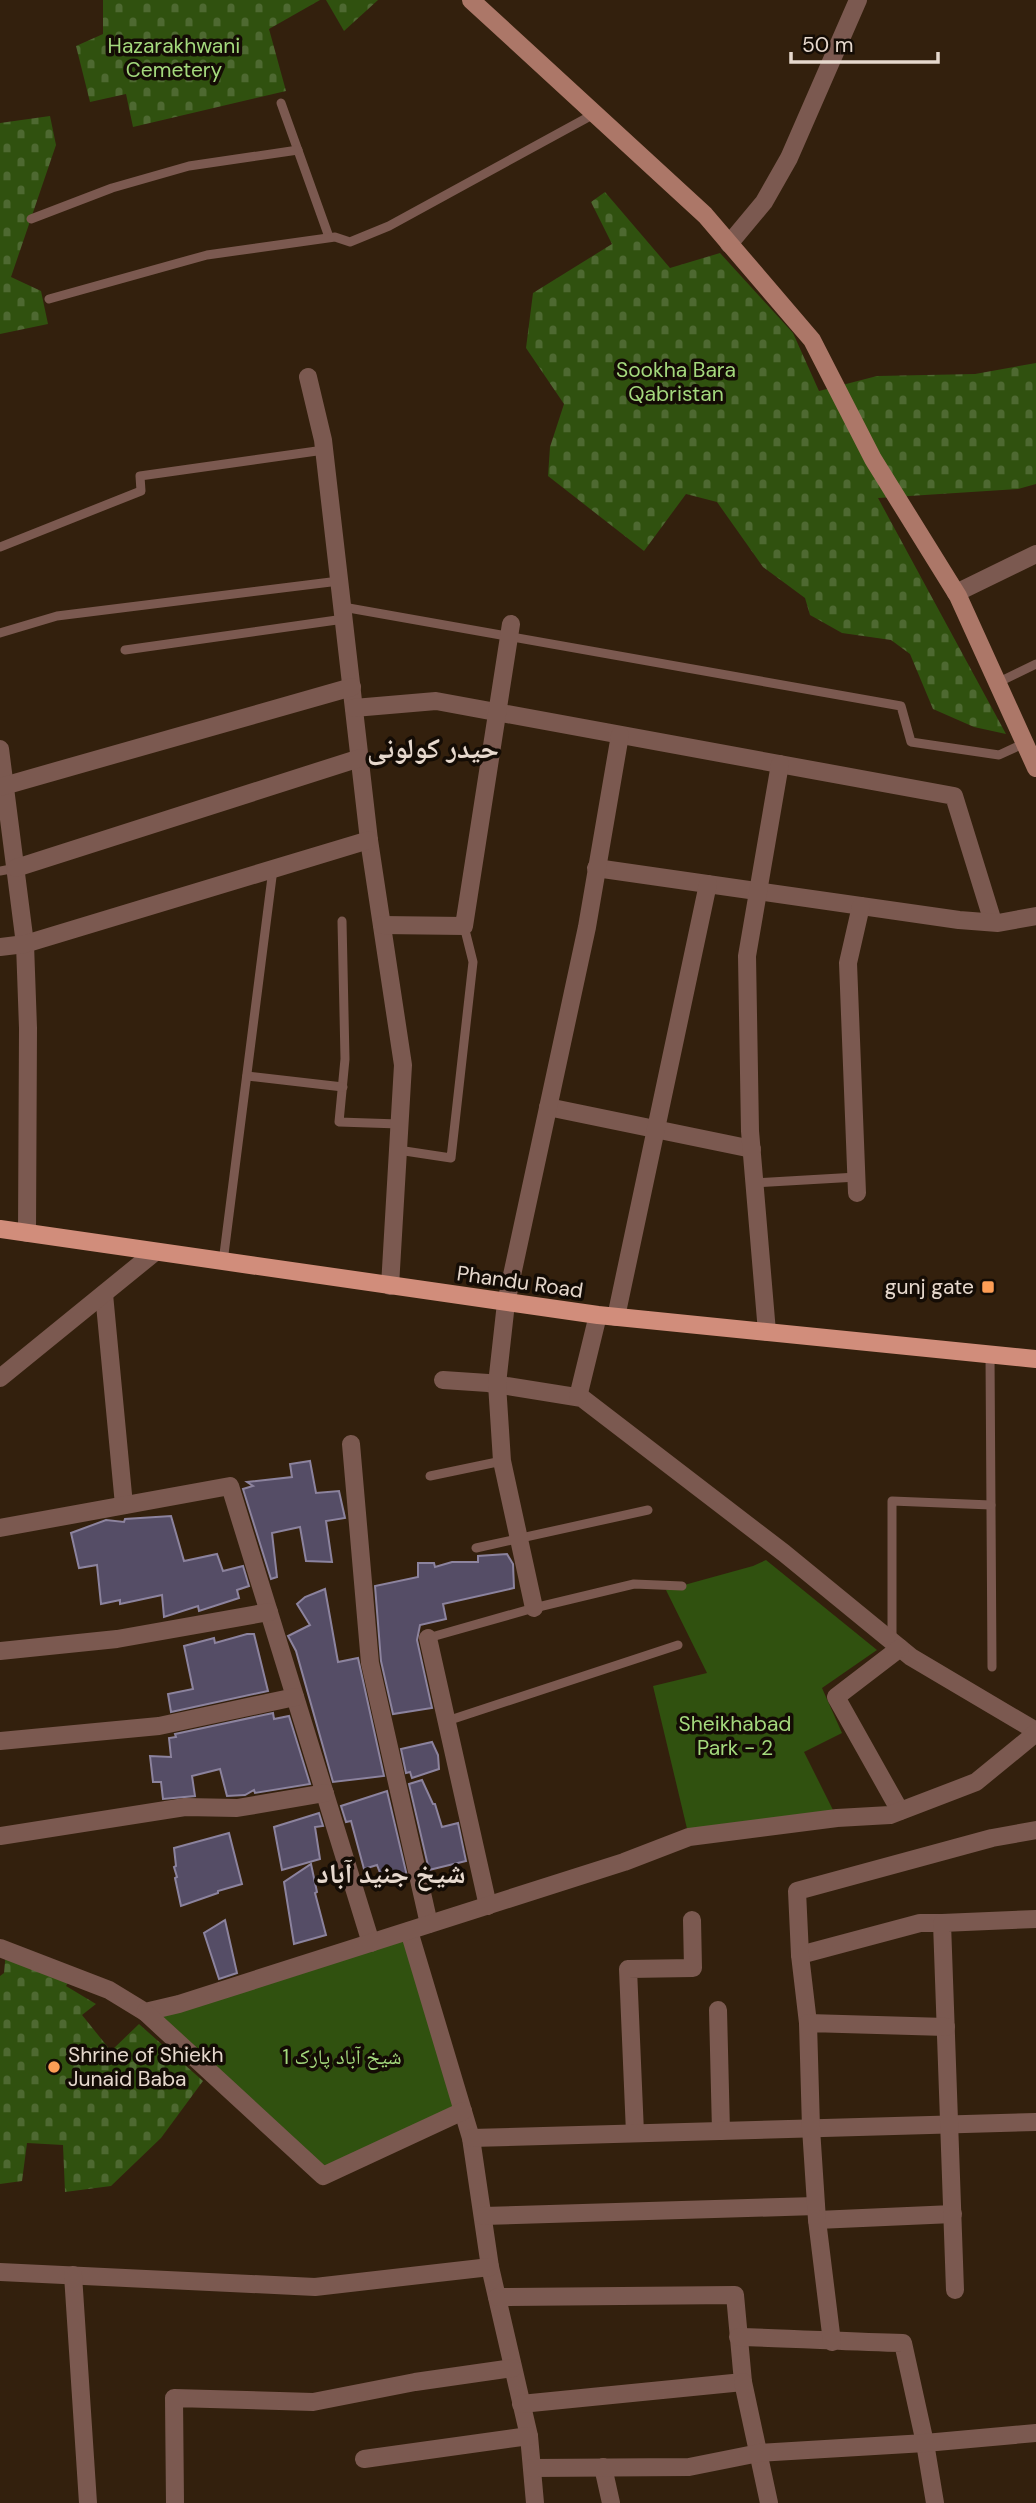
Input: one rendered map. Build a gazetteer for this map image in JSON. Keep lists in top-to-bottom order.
{
  "streets": {
    "main road": ["Phandu Road"]
  },
  "districts": ["حیدر کولونی", "شیخ جنید آباد"],
  "parks": [
    "Hazarakhwani Cemetery",
    "Sookha Bara Qabristan",
    "Sheikhabad Park - 2",
    "شیخ آباد پارک 1"
  ],
  "places": {
    "transit": ["gunj gate"],
    "other": ["Shrine of Shiekh Junaid Baba"]
  },
  "scale_bar": "50 m"
}
